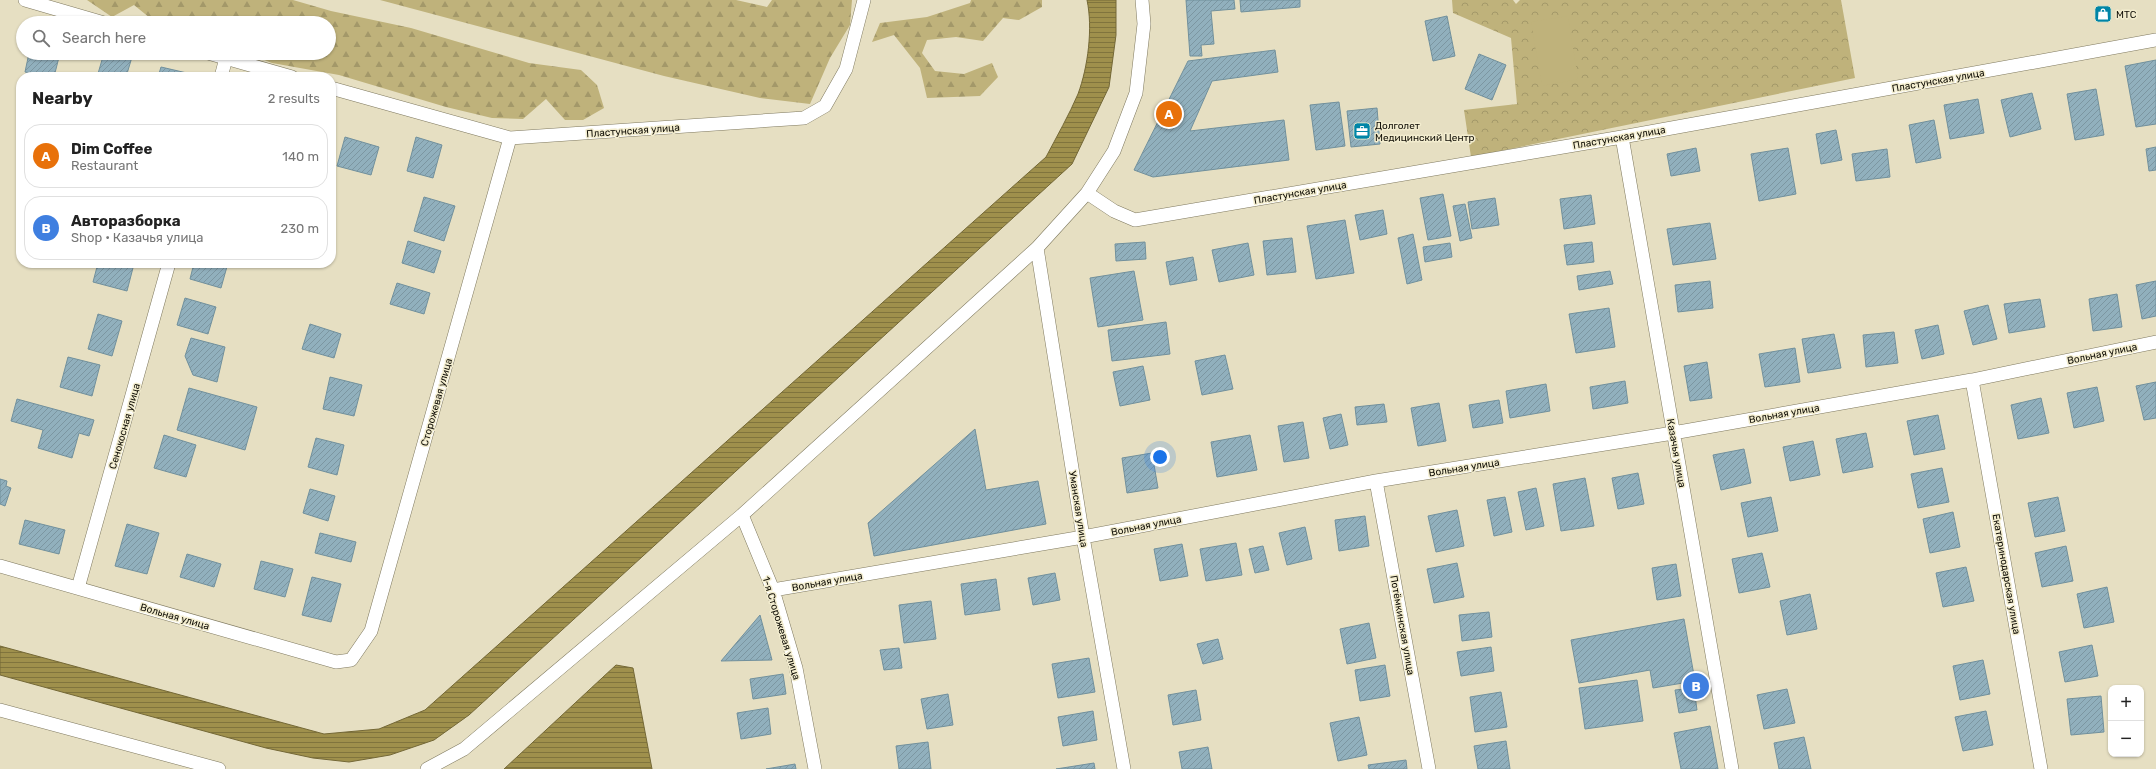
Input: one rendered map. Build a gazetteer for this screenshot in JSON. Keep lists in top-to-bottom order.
{
  "streets": {
    "street": [
      "Пластунская улица",
      "Вольная улица",
      "Сторожевая улица",
      "Сенокосная улица",
      "Казачья улица",
      "Уманская улица",
      "Екатеринодарская улица",
      "Потёмкинская улица",
      "1-я Сторожевая улица"
    ]
  },
  "crossings": [
    ["Пластунская улица", "Сторожевая улица"],
    ["Пластунская улица", "Казачья улица"],
    ["Вольная улица", "Сторожевая улица"],
    ["Вольная улица", "Сенокосная улица"],
    ["Вольная улица", "Казачья улица"],
    ["Вольная улица", "Уманская улица"],
    ["Вольная улица", "Екатеринодарская улица"],
    ["Вольная улица", "Потёмкинская улица"],
    ["Вольная улица", "1-я Сторожевая улица"]
  ],
  "places": {
    "shop": ["МТС"],
    "office": ["Долголет Медицинский Центр"]
  },
  "page": {
    "search": "Search here",
    "heading": ["Nearby", "2 results"],
    "pins": ["A", "B"],
    "list": [
      {
        "mark": "A",
        "name": "Dim Coffee",
        "note": "Restaurant",
        "value": "140 m"
      },
      {
        "mark": "B",
        "name": "Авторазборка",
        "note": "Shop · Казачья улица",
        "value": "230 m"
      }
    ],
    "map_buttons": ["+", "−"]
  }
}
